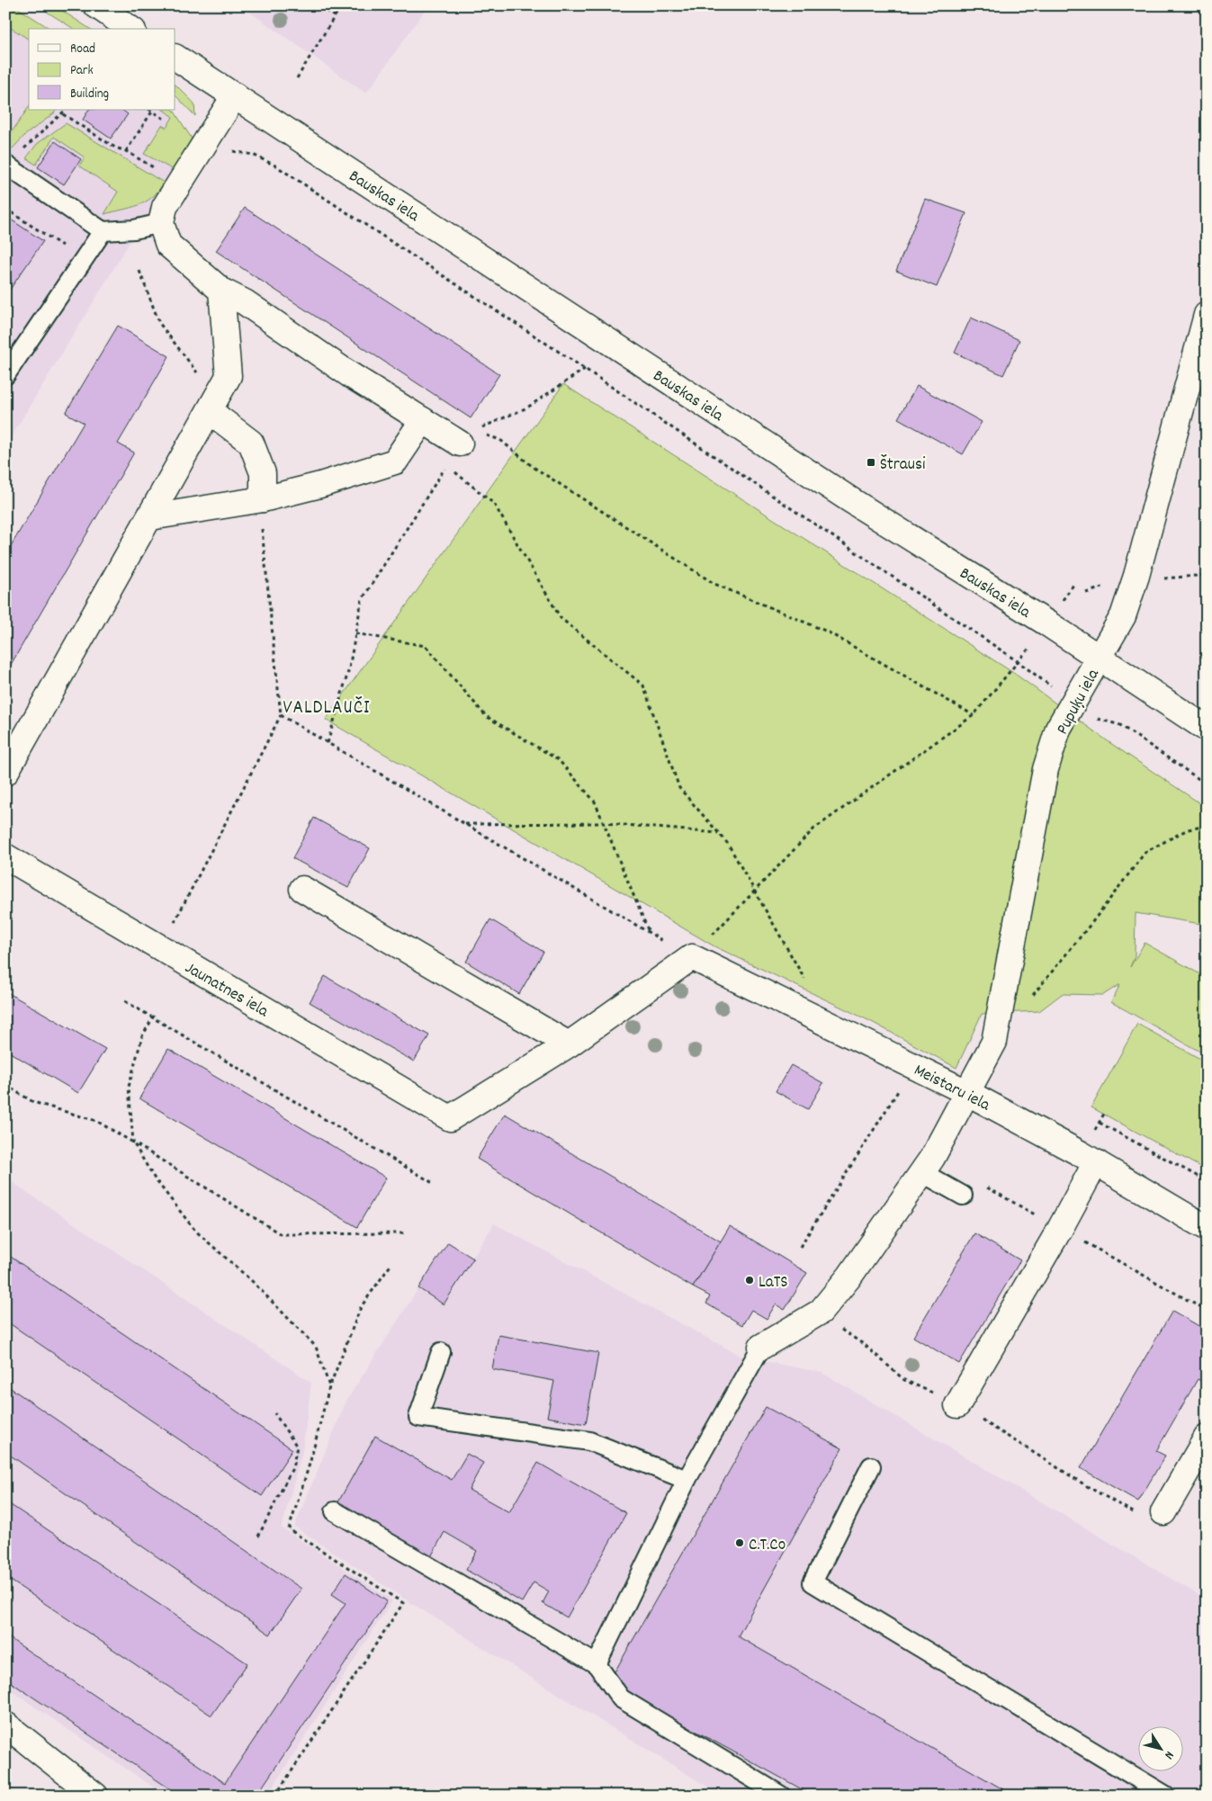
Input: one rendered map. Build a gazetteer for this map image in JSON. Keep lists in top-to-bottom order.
{
  "streets": {
    "street": [
      "Bauskas iela",
      "Pupuķu iela",
      "Jaunatnes iela",
      "Meistaru iela"
    ]
  },
  "crossings": [
    ["Bauskas iela", "Pupuķu iela"],
    ["Pupuķu iela", "Meistaru iela"]
  ],
  "districts": ["VALDLAUČI"],
  "places": {
    "transit": ["Štrausi"],
    "other": ["LaTS", "C.T.Co"]
  },
  "legend": ["Road", "Park", "Building"],
  "north": "bottom right"
}
